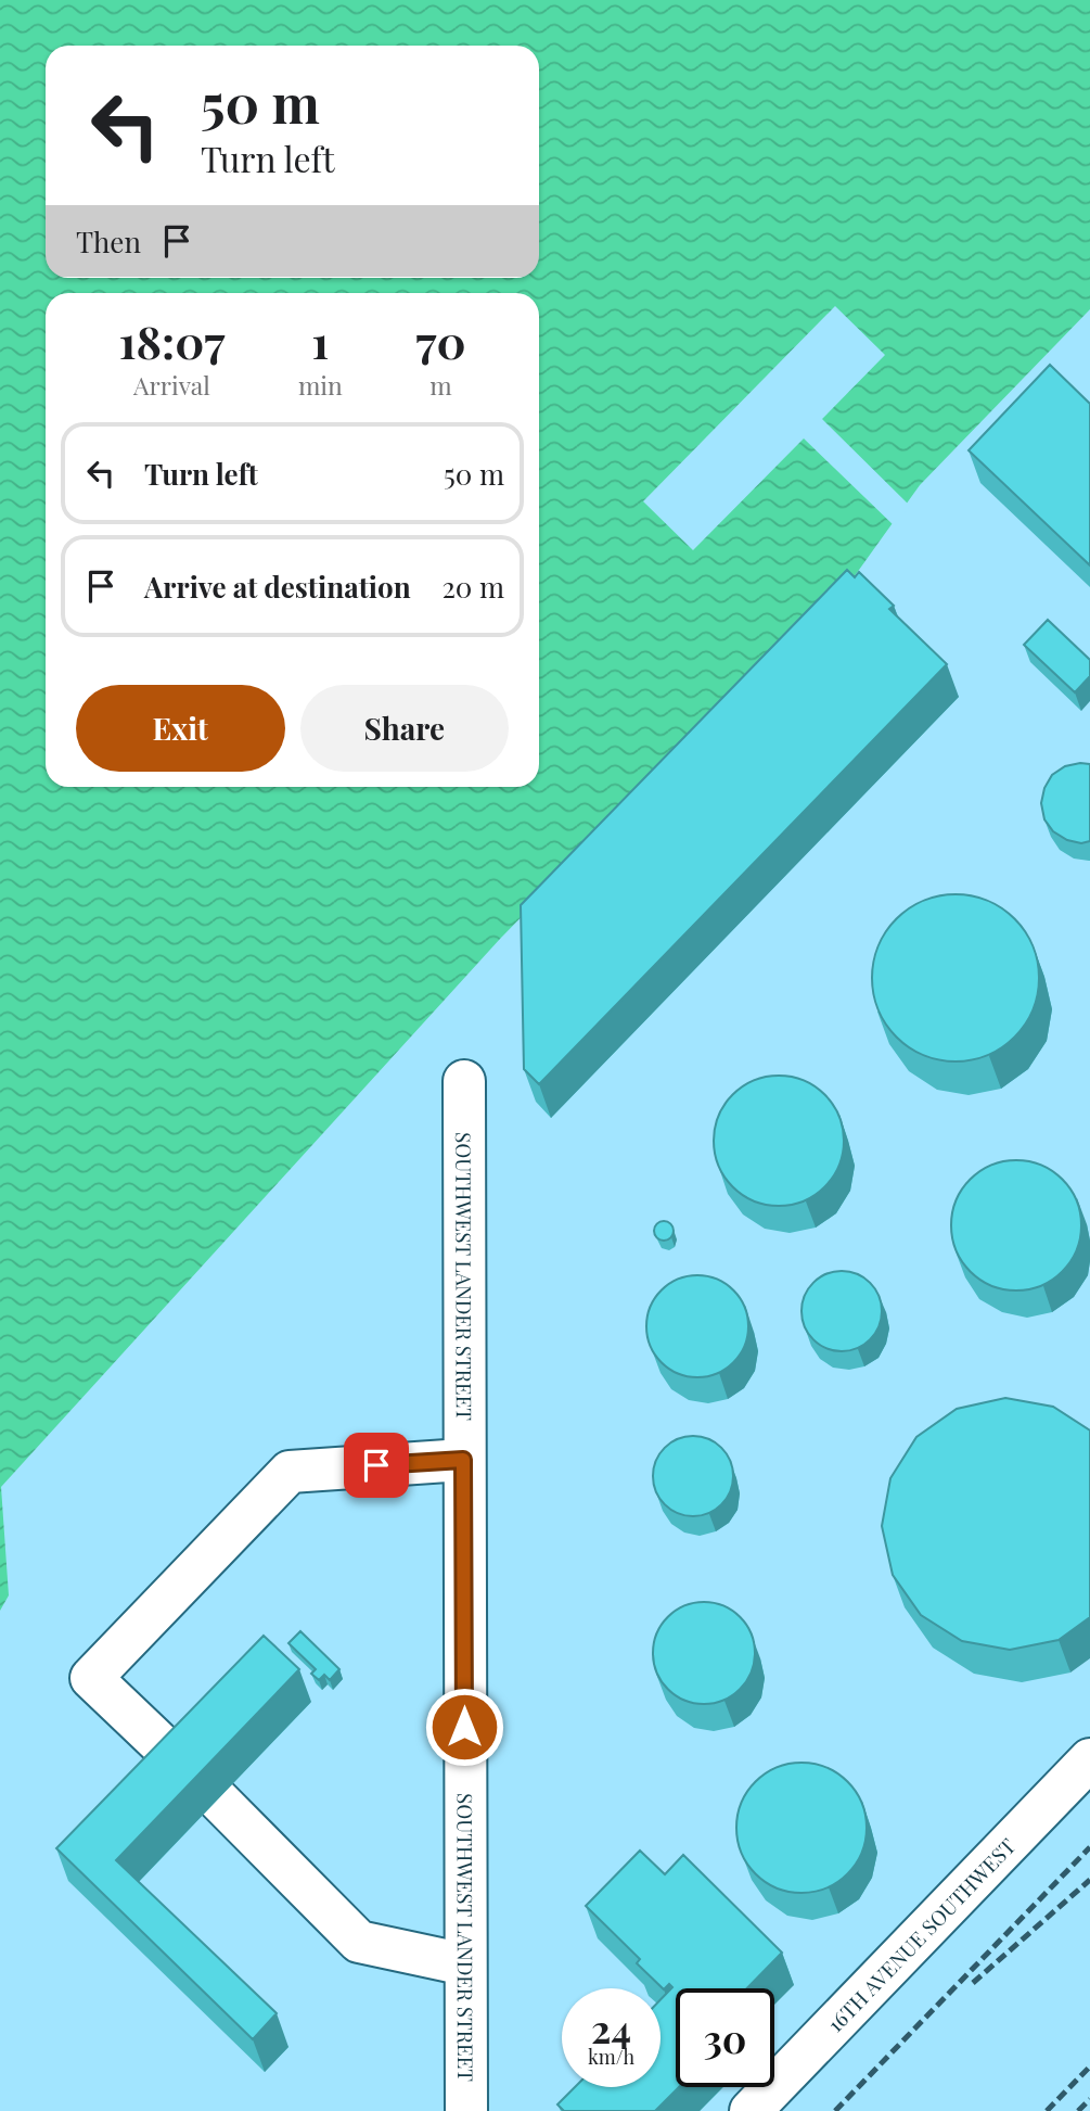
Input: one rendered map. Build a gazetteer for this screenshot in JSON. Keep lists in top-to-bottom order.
{
  "streets": {
    "street": ["SOUTHWEST LANDER STREET", "16TH AVENUE SOUTHWEST"]
  },
  "page": {
    "turn": ["50 m", "Turn left"],
    "then": "Then",
    "eta": [
      "18:07",
      "Arrival",
      "1",
      "min",
      "70",
      "m"
    ],
    "list": [
      {
        "name": "Turn left",
        "value": "50 m"
      },
      {
        "name": "Arrive at destination",
        "value": "20 m"
      }
    ],
    "buttons": ["Exit", "Share"],
    "speed": "24 km/h",
    "limit": "30"
  }
}
